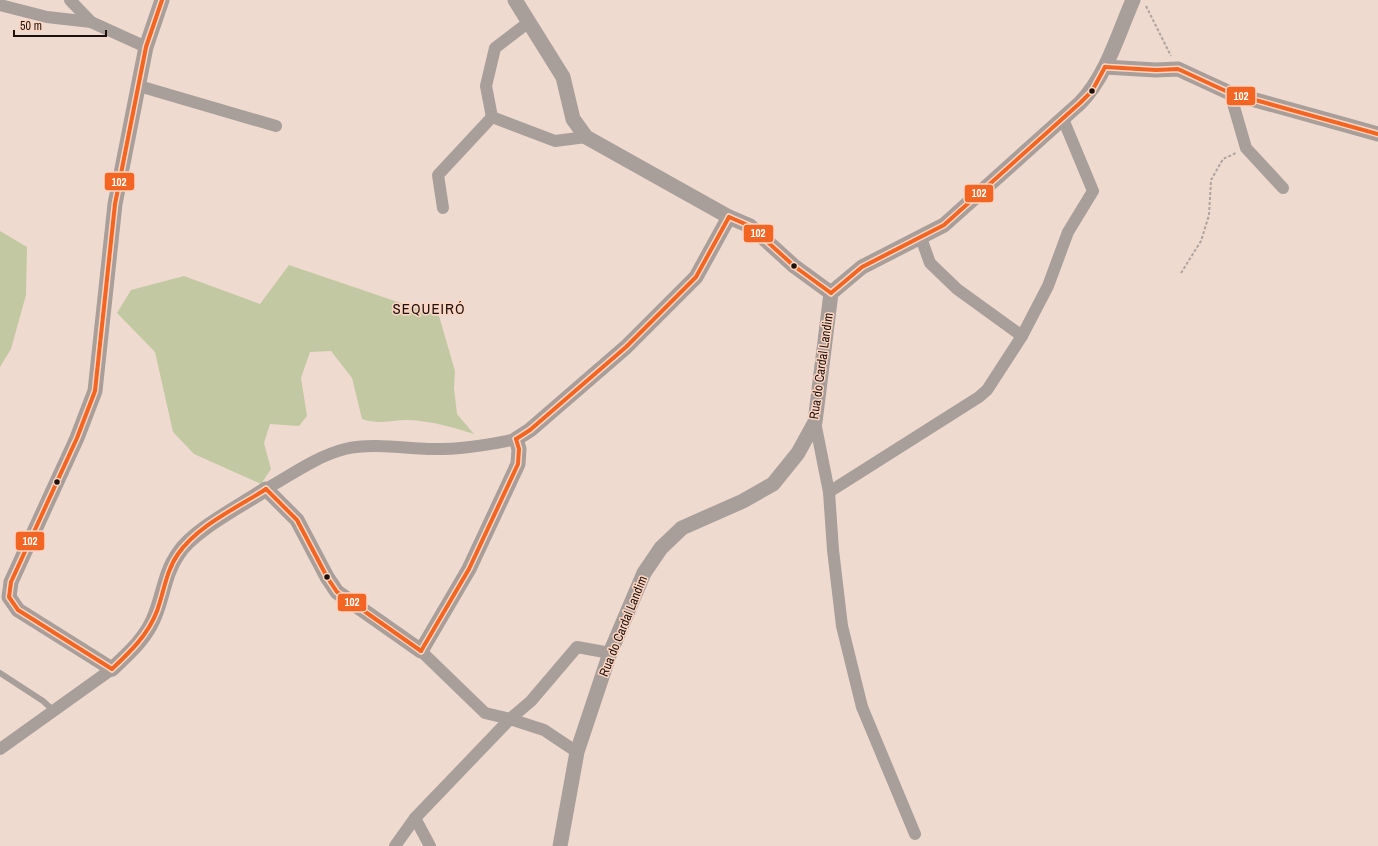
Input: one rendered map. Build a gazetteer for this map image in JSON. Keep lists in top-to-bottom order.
{
  "streets": {
    "street": ["Rua do Cardal Landim"]
  },
  "districts": ["SEQUEIRÓ"],
  "lines": ["transit line 102"],
  "scale_bar": "50 m"
}
